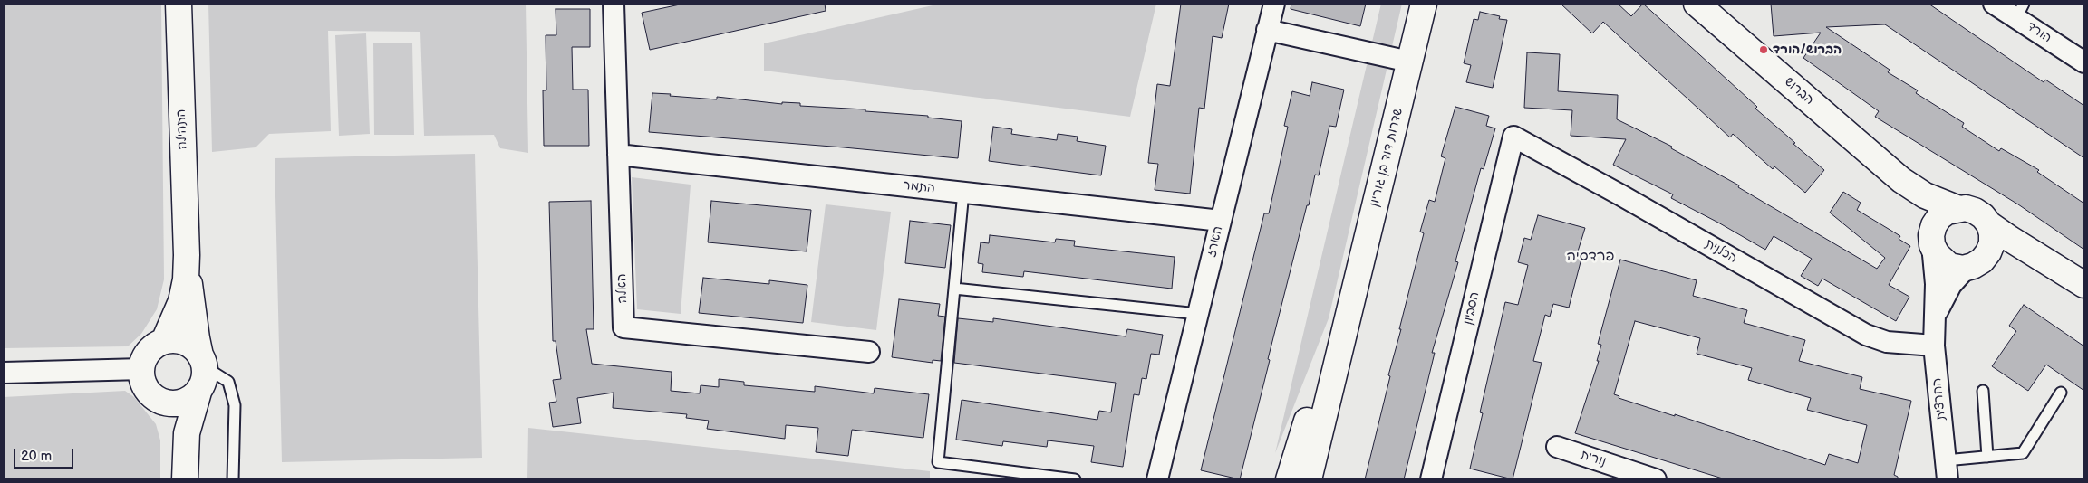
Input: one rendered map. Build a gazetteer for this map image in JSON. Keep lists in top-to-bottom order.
{
  "streets": {
    "street": [
      "הורד",
      "הברוש",
      "התהילה",
      "שדרות דוד בן גוריון",
      "התמר",
      "הארז",
      "הכלנית",
      "האלה",
      "הסביון",
      "החרצית",
      "נורית"
    ]
  },
  "crossings": [
    ["הברוש", "החרצית"],
    ["התמר", "הארז"],
    ["התמר", "האלה"],
    ["הכלנית", "הסביון"],
    ["הכלנית", "החרצית"]
  ],
  "districts": ["פרדסיה"],
  "places": ["הברוש/הורד"],
  "scale_bar": "20 m"
}
